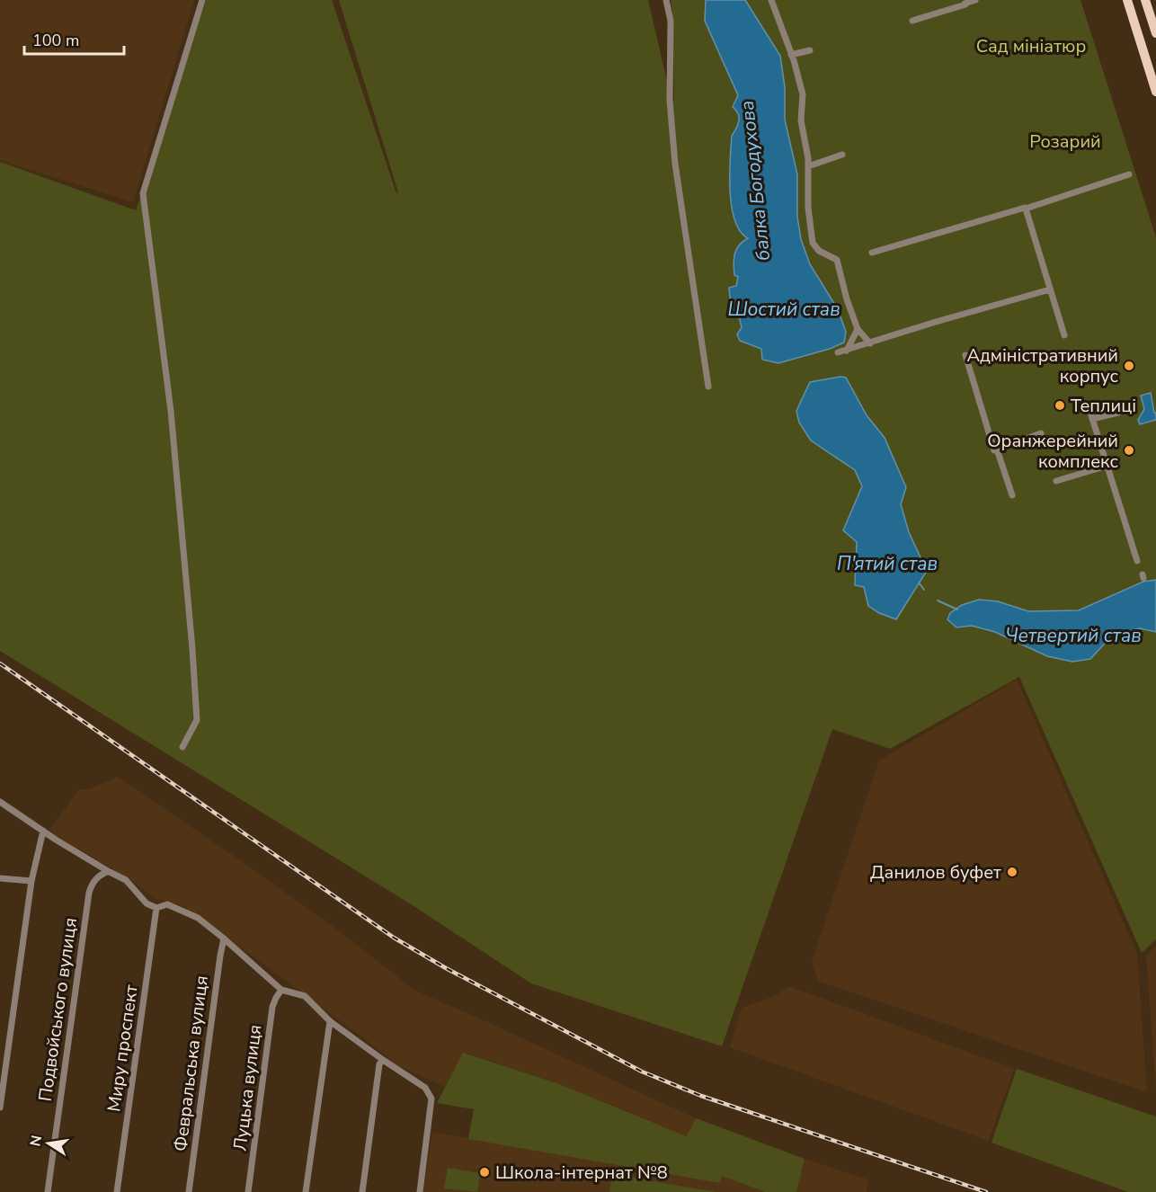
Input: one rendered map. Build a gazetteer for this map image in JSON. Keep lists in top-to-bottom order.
{
  "streets": {
    "street": [
      "Подвойського вулиця",
      "Миру проспект",
      "Февральська вулиця",
      "Луцька вулиця"
    ]
  },
  "water": [
    "балка Богодухова",
    "Шостий став",
    "П'ятий став",
    "Четвертий став"
  ],
  "parks": ["Сад мініатюр", "Розарий"],
  "places": [
    "Адміністративний корпус",
    "Теплиці",
    "Оранжерейний комплекс",
    "Данилов буфет",
    "Школа-інтернат №8"
  ],
  "scale_bar": "100 m",
  "north": "left"
}
